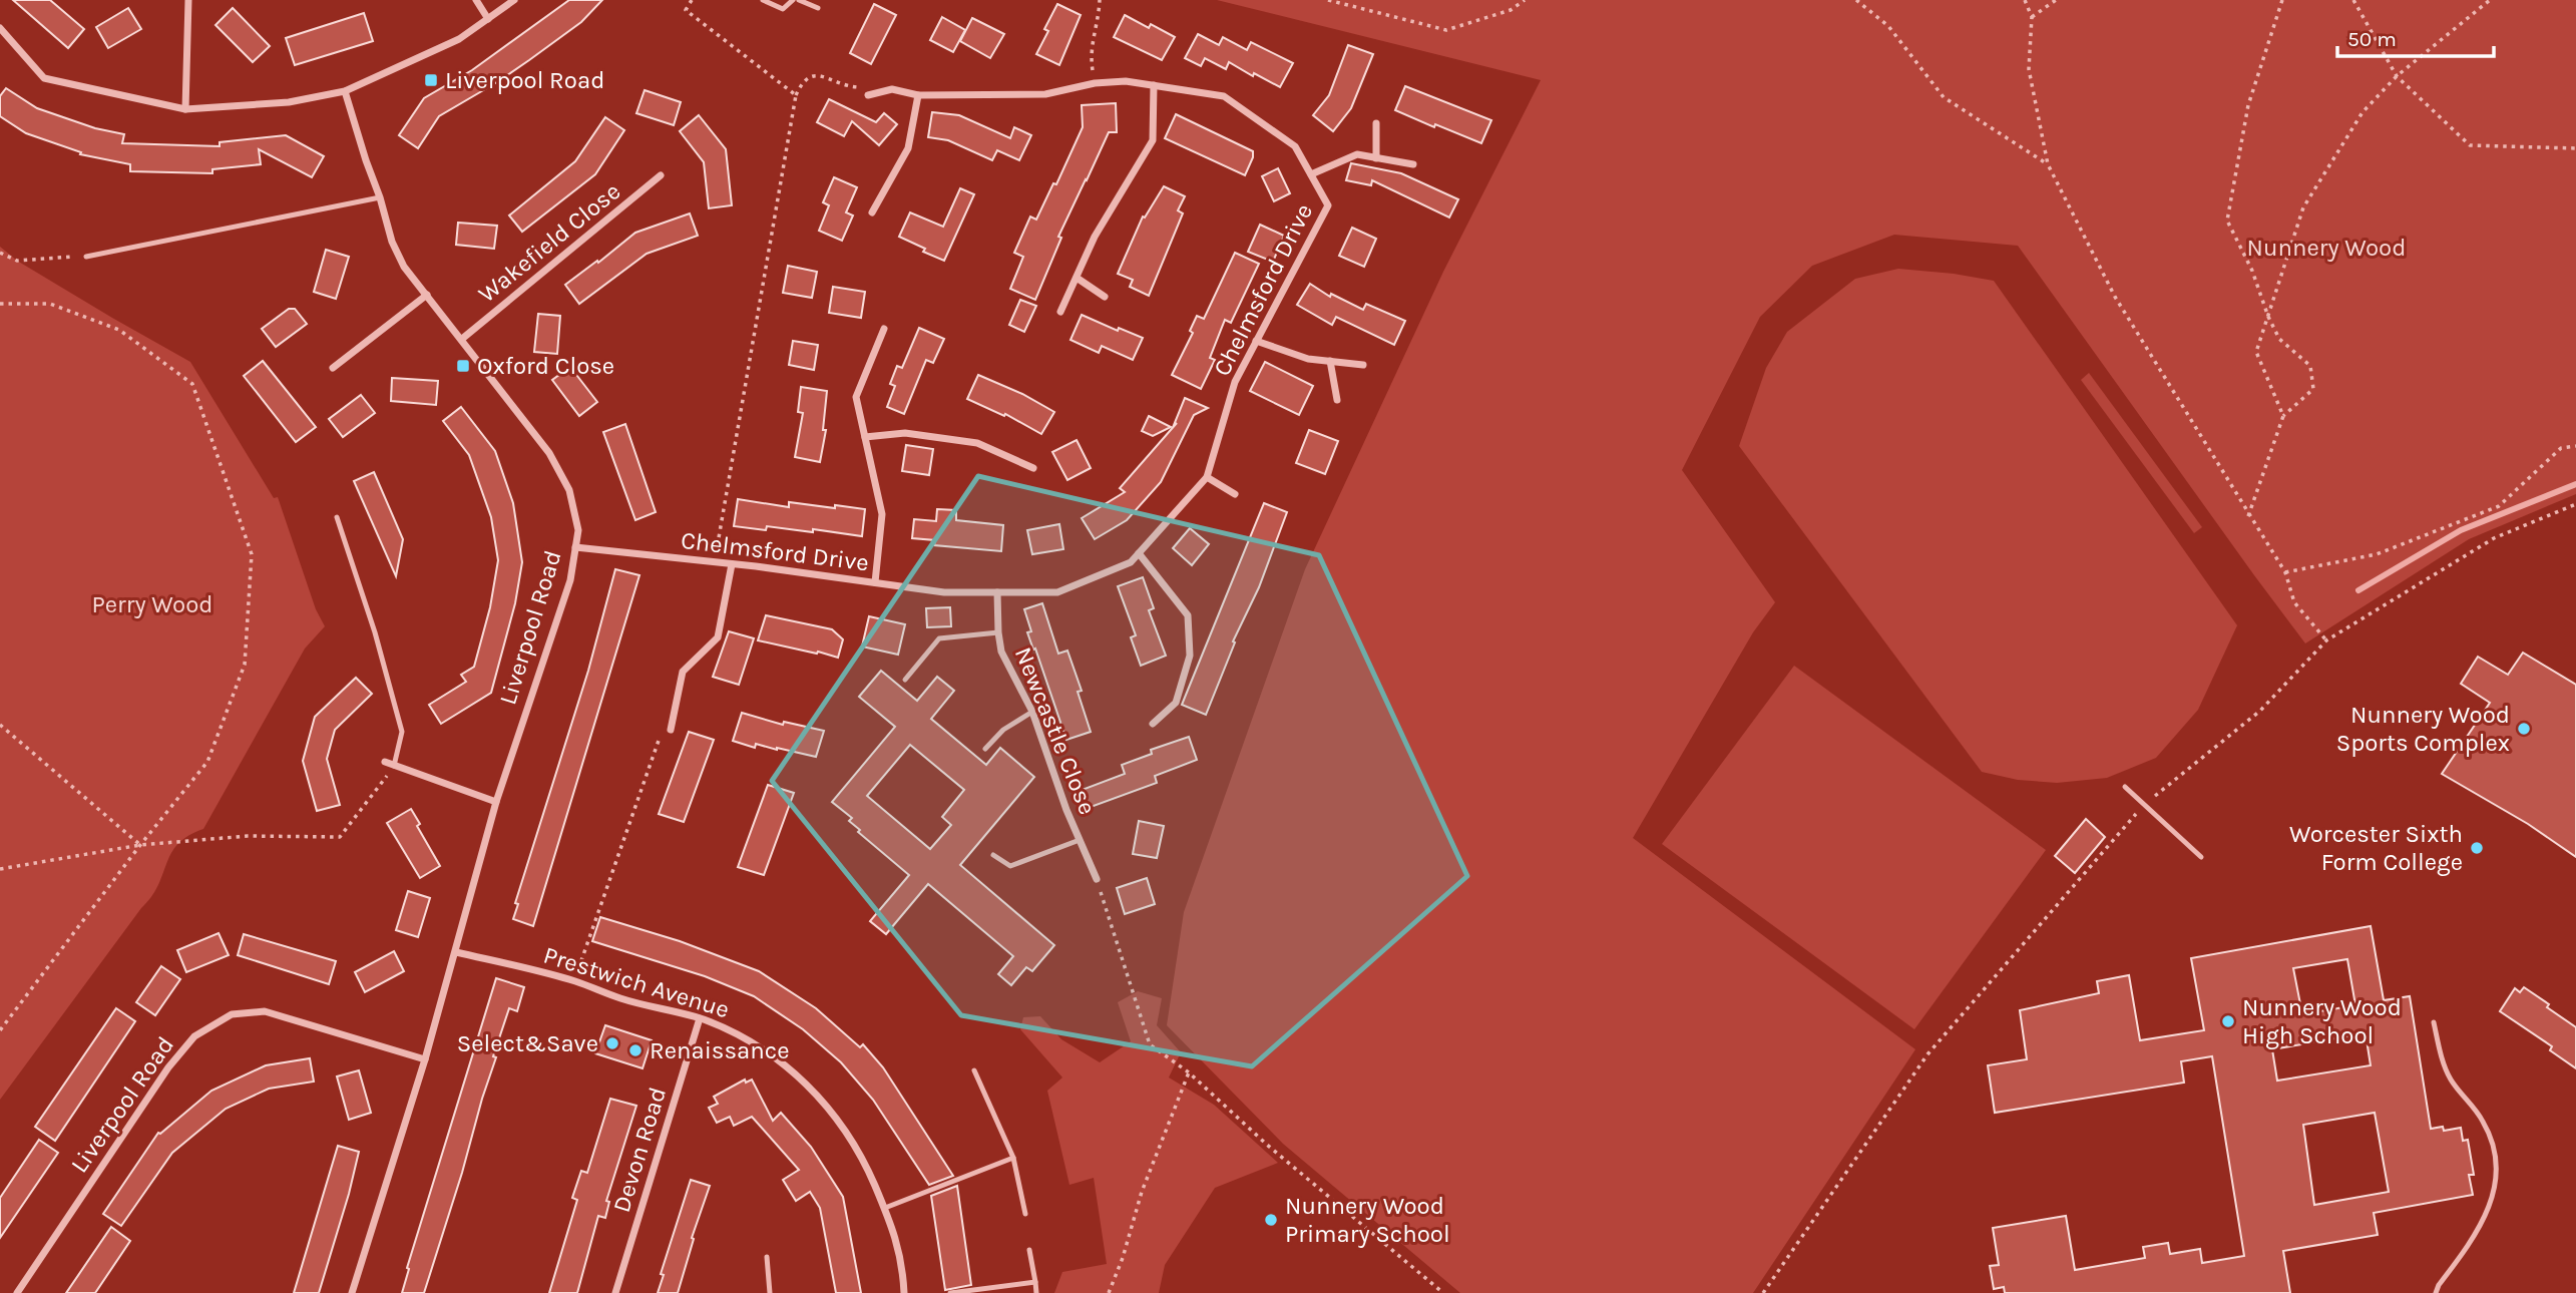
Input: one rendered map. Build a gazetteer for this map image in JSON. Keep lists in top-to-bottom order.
{
  "streets": {
    "street": [
      "Wakefield Close",
      "Chelmsford Drive",
      "Liverpool Road",
      "Newcastle Close",
      "Prestwich Avenue",
      "Devon Road"
    ]
  },
  "crossings": [
    ["Wakefield Close", "Liverpool Road"],
    ["Chelmsford Drive", "Liverpool Road"],
    ["Chelmsford Drive", "Newcastle Close"],
    ["Liverpool Road", "Prestwich Avenue"],
    ["Prestwich Avenue", "Devon Road"]
  ],
  "parks": ["Nunnery Wood", "Perry Wood"],
  "places": {
    "transit": ["Liverpool Road", "Oxford Close"],
    "other": [
      "Nunnery Wood Sports Complex",
      "Worcester Sixth Form College",
      "Nunnery Wood High School",
      "Select&Save",
      "Renaissance",
      "Nunnery Wood Primary School"
    ]
  },
  "scale_bar": "50 m"
}
